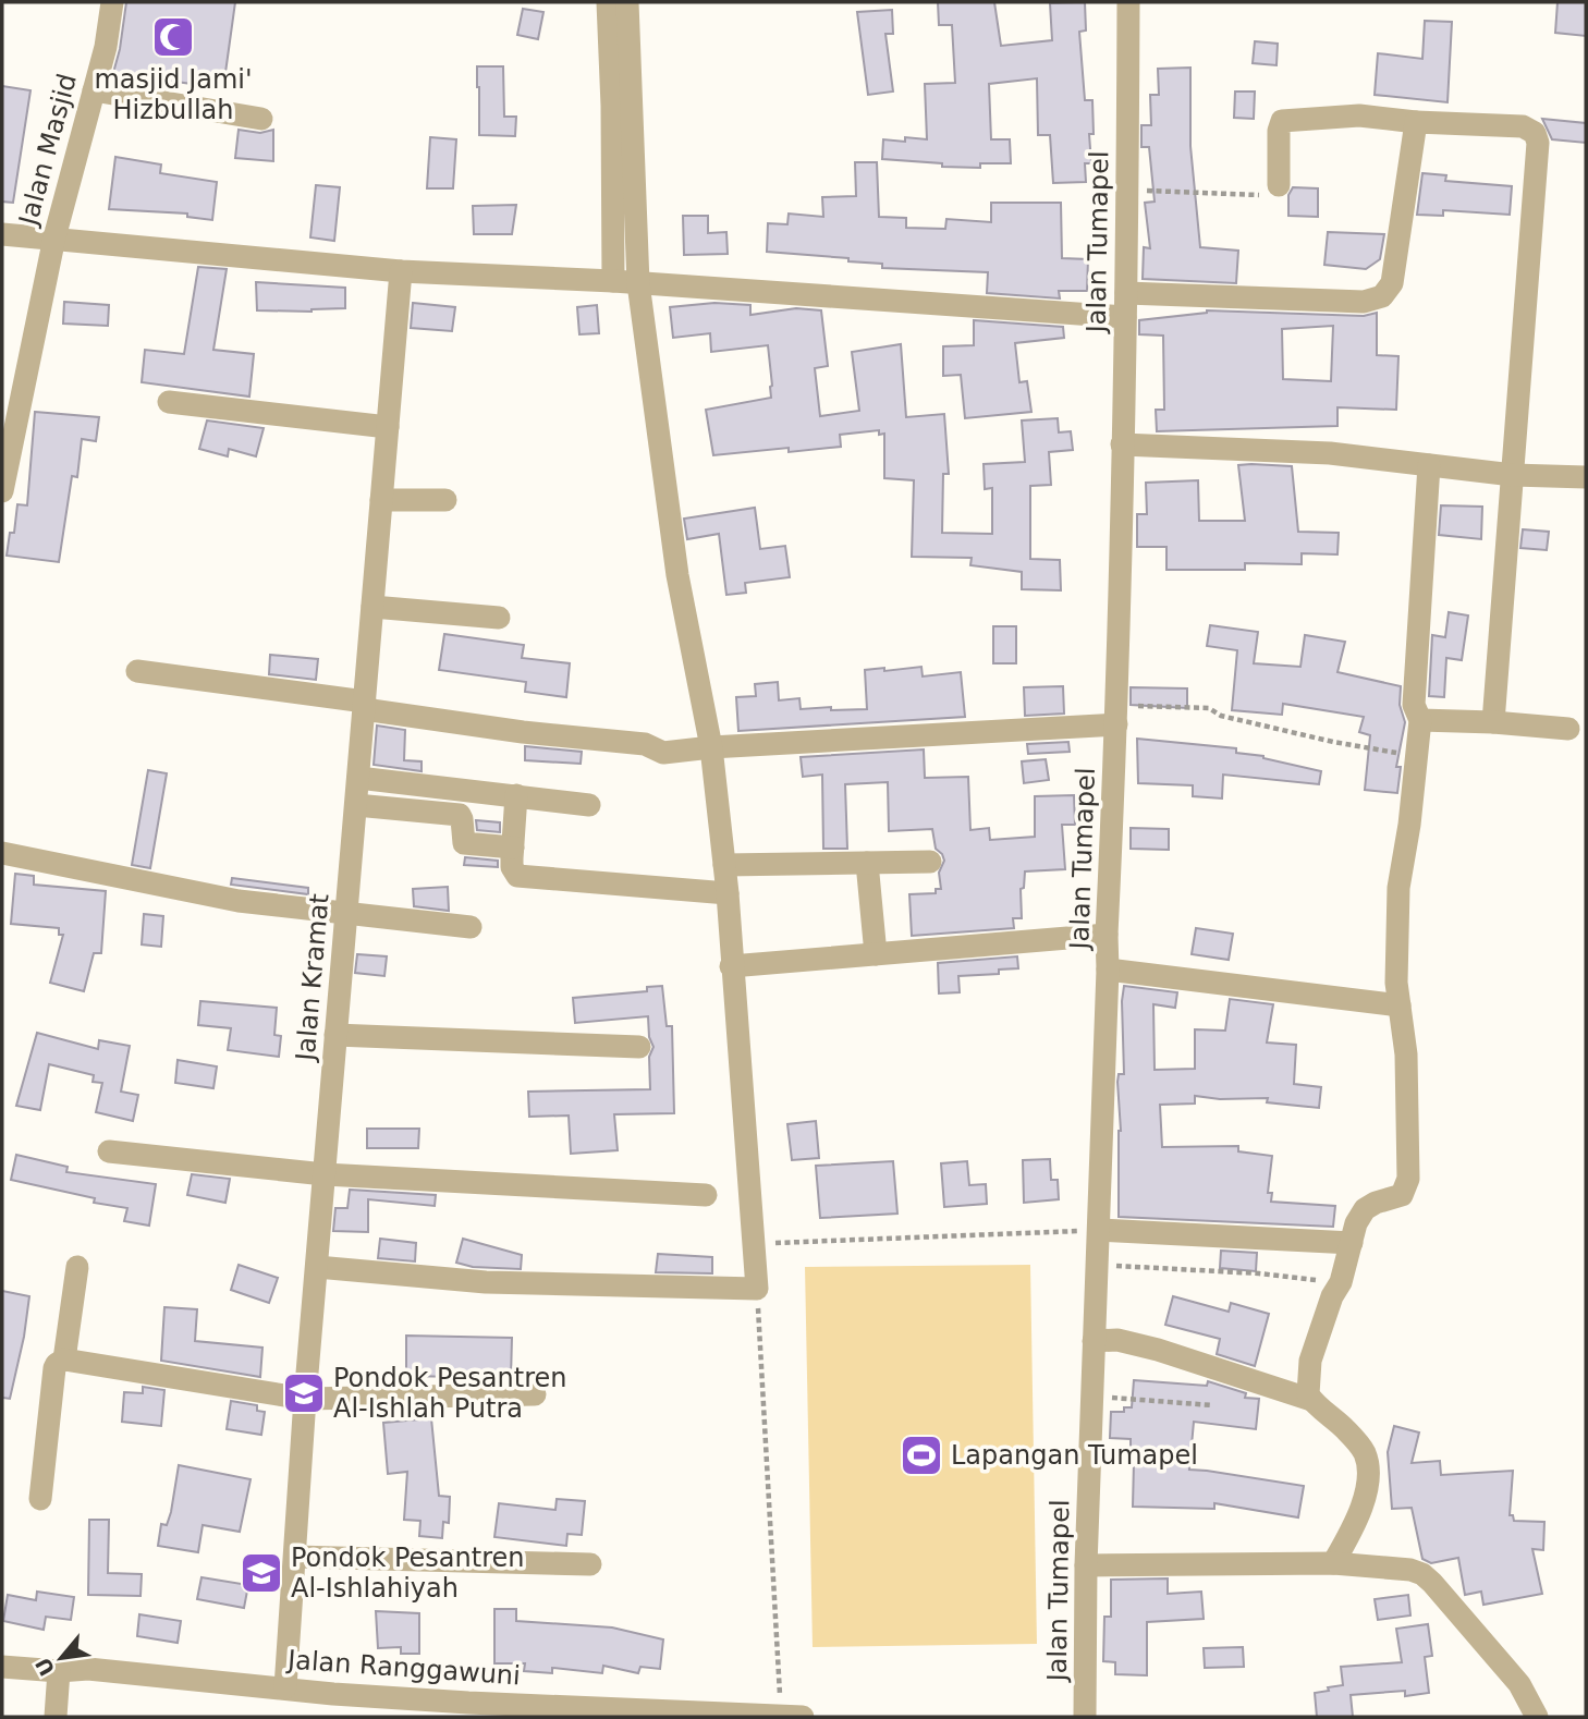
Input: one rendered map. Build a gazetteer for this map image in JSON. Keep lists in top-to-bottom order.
{
  "streets": {
    "street": [
      "Jalan Masjid",
      "Jalan Tumapel",
      "Jalan Kramat",
      "Jalan Ranggawuni"
    ]
  },
  "crossings": [
    ["Jalan Kramat", "Jalan Ranggawuni"]
  ],
  "places": {
    "mosque": ["masjid Jami' Hizbullah"],
    "school or university": ["Pondok Pesantren Al-Ishlah Putra", "Pondok Pesantren Al-Ishlahiyah"],
    "sports": ["Lapangan Tumapel"]
  },
  "north": "bottom left"
}
